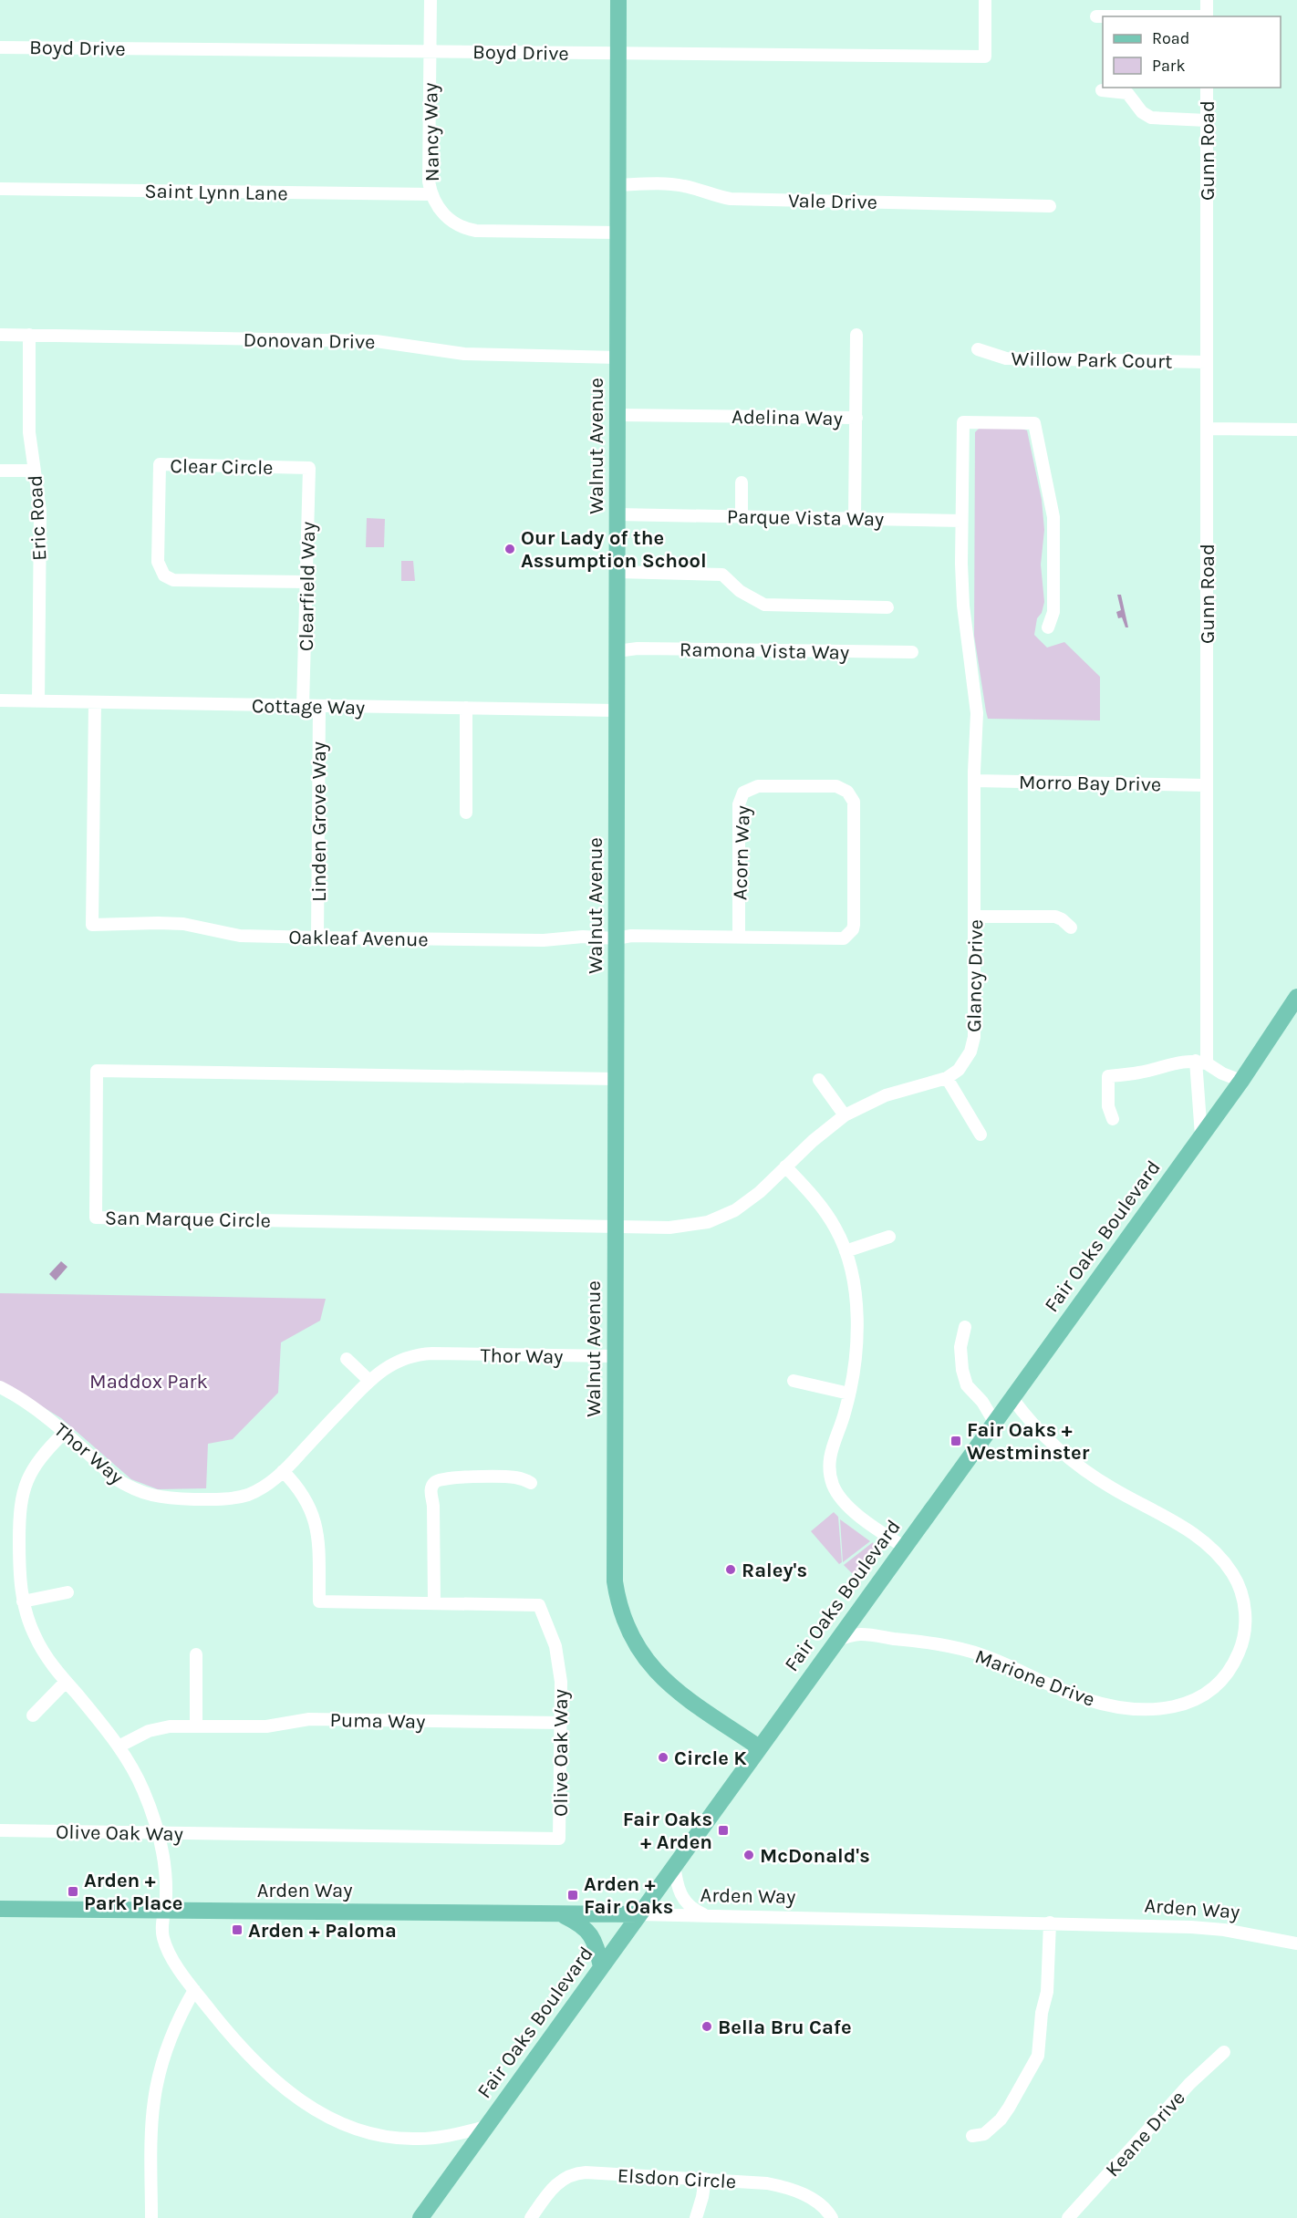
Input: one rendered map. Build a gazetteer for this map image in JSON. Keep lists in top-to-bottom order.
{
  "streets": {
    "main road": ["Walnut Avenue", "Fair Oaks Boulevard", "Arden Way"],
    "street": [
      "Boyd Drive",
      "Nancy Way",
      "Gunn Road",
      "Saint Lynn Lane",
      "Vale Drive",
      "Donovan Drive",
      "Willow Park Court",
      "Adelina Way",
      "Clear Circle",
      "Parque Vista Way",
      "Eric Road",
      "Clearfield Way",
      "Ramona Vista Way",
      "Cottage Way",
      "Morro Bay Drive",
      "Linden Grove Way",
      "Acorn Way",
      "Oakleaf Avenue",
      "Glancy Drive",
      "San Marque Circle",
      "Thor Way",
      "Marione Drive",
      "Puma Way",
      "Olive Oak Way",
      "Keane Drive",
      "Elsdon Circle"
    ]
  },
  "crossings": [
    ["Boyd Drive", "Nancy Way"],
    ["Boyd Drive", "Walnut Avenue"],
    ["Nancy Way", "Saint Lynn Lane"],
    ["Nancy Way", "Walnut Avenue"],
    ["Gunn Road", "Willow Park Court"],
    ["Gunn Road", "Morro Bay Drive"],
    ["Gunn Road", "Fair Oaks Boulevard"],
    ["Vale Drive", "Walnut Avenue"],
    ["Donovan Drive", "Walnut Avenue"],
    ["Donovan Drive", "Eric Road"],
    ["Adelina Way", "Walnut Avenue"],
    ["Adelina Way", "Parque Vista Way"],
    ["Walnut Avenue", "Parque Vista Way"],
    ["Walnut Avenue", "Ramona Vista Way"],
    ["Walnut Avenue", "Cottage Way"],
    ["Walnut Avenue", "Oakleaf Avenue"],
    ["Walnut Avenue", "Glancy Drive"],
    ["Walnut Avenue", "San Marque Circle"],
    ["Walnut Avenue", "Fair Oaks Boulevard"],
    ["Walnut Avenue", "Thor Way"],
    ["Clear Circle", "Clearfield Way"],
    ["Parque Vista Way", "Glancy Drive"],
    ["Eric Road", "Cottage Way"],
    ["Clearfield Way", "Cottage Way"],
    ["Cottage Way", "Linden Grove Way"],
    ["Cottage Way", "Oakleaf Avenue"],
    ["Morro Bay Drive", "Glancy Drive"],
    ["Linden Grove Way", "Oakleaf Avenue"],
    ["Acorn Way", "Oakleaf Avenue"],
    ["Glancy Drive", "San Marque Circle"],
    ["Fair Oaks Boulevard", "Marione Drive"],
    ["Fair Oaks Boulevard", "Arden Way"],
    ["Thor Way", "Olive Oak Way"],
    ["Puma Way", "Olive Oak Way"]
  ],
  "parks": ["Maddox Park"],
  "places": {
    "other": [
      "Our Lady of the Assumption School",
      "Raley's",
      "Circle K",
      "McDonald's",
      "Bella Bru Cafe"
    ],
    "transit": [
      "Fair Oaks + Westminster",
      "Fair Oaks + Arden",
      "Arden + Park Place",
      "Arden + Fair Oaks",
      "Arden + Paloma"
    ]
  },
  "legend": ["Road", "Park"]
}
